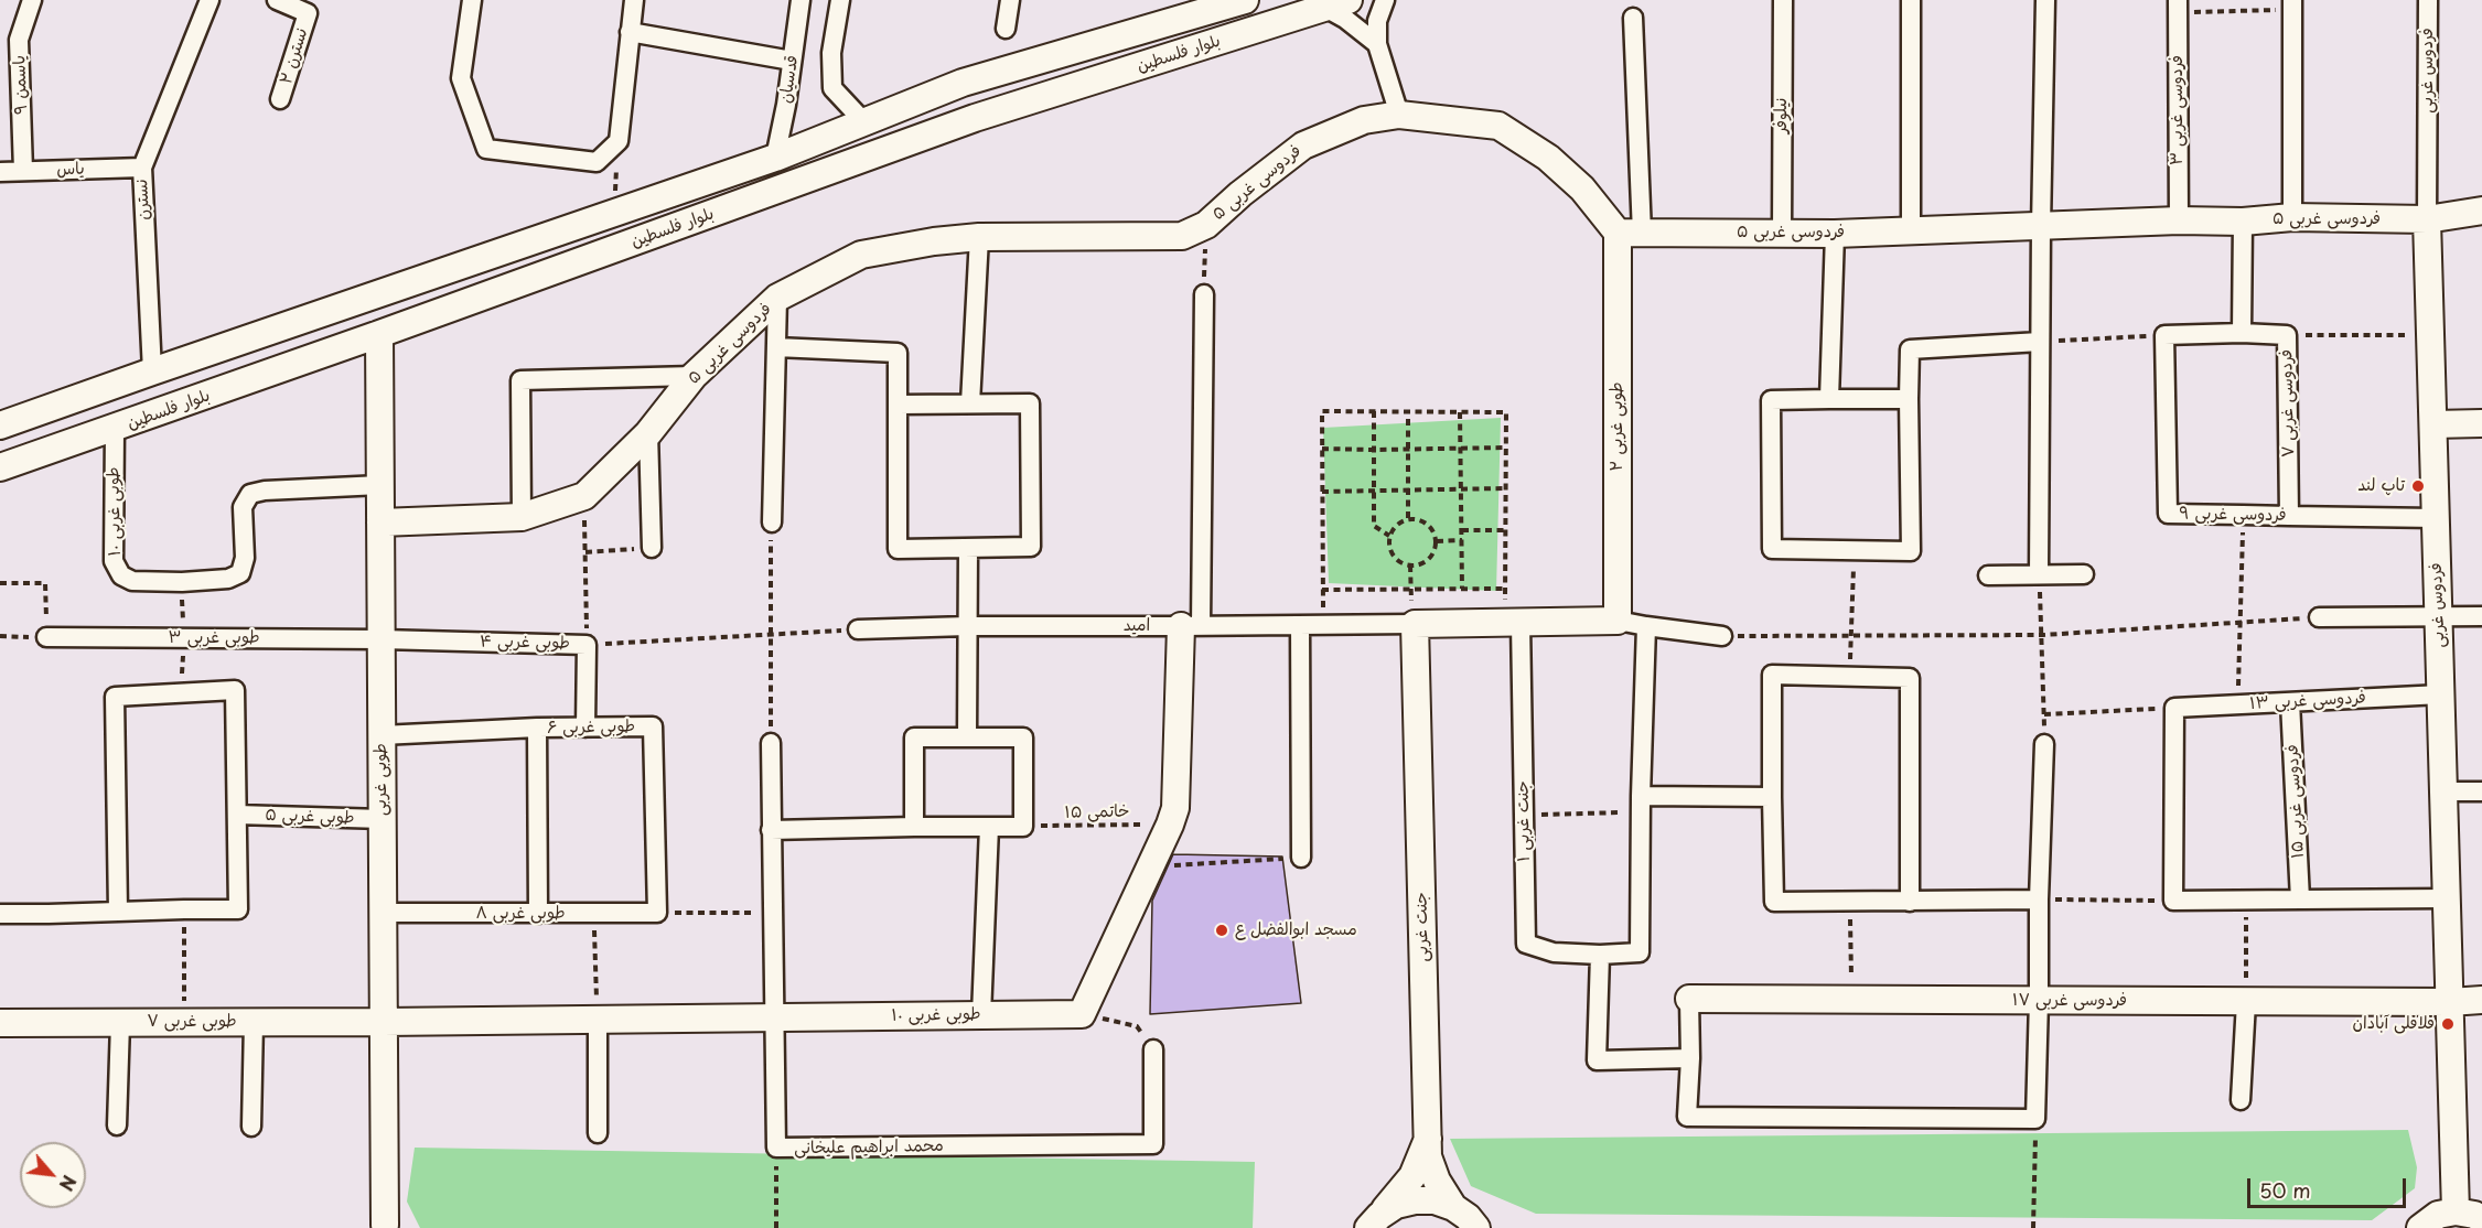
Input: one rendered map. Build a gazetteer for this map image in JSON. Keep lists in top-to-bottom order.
{
  "streets": {
    "street": [
      "بلوار فلسطین",
      "نسترن ۲",
      "فردوس غربی",
      "قدسیان",
      "یاسمن ۹",
      "فردوسی غربی ۳",
      "نیلوفر",
      "یاس",
      "فردوسی غربی ۵",
      "نسترن",
      "فردوسی غربی ۷",
      "طوبی غربی ۲",
      "طوبی غربی ۱۰",
      "فردوسی غربی ۹",
      "امید",
      "طوبی غربی ۳",
      "طوبی غربی ۴",
      "فردوسی غربی ۱۳",
      "طوبی غربی ۶",
      "طوبی غربی",
      "فردوسی غربی ۱۵",
      "طوبی غربی ۵",
      "جنت غربی ۱",
      "طوبی غربی ۸",
      "جنت غربی",
      "فردوسی غربی ۱۷",
      "طوبی غربی ۷",
      "محمد ابراهیم علیخانی"
    ],
    "path": ["خاتمی ۱۵"]
  },
  "crossings": [
    ["بلوار فلسطین", "قدسیان"],
    ["بلوار فلسطین", "نسترن"],
    ["بلوار فلسطین", "طوبی غربی ۱۰"],
    ["بلوار فلسطین", "طوبی غربی"],
    ["فردوس غربی", "فردوسی غربی ۵"],
    ["فردوس غربی", "فردوسی غربی ۹"],
    ["فردوس غربی", "فردوسی غربی ۱۳"],
    ["فردوس غربی", "فردوسی غربی ۱۷"],
    ["یاسمن ۹", "یاس"],
    ["فردوسی غربی ۳", "فردوسی غربی ۵"],
    ["نیلوفر", "فردوسی غربی ۵"],
    ["یاس", "نسترن"],
    ["فردوسی غربی ۵", "طوبی غربی ۲"],
    ["فردوسی غربی ۵", "طوبی غربی"],
    ["فردوسی غربی ۷", "فردوسی غربی ۹"],
    ["طوبی غربی ۱۰", "طوبی غربی"],
    ["طوبی غربی ۱۰", "طوبی غربی ۷"],
    ["طوبی غربی ۱۰", "محمد ابراهیم علیخانی"],
    ["امید", "جنت غربی"],
    ["طوبی غربی ۳", "طوبی غربی ۴"],
    ["طوبی غربی ۳", "طوبی غربی"],
    ["طوبی غربی ۴", "طوبی غربی ۶"],
    ["طوبی غربی ۴", "طوبی غربی"],
    ["فردوسی غربی ۱۳", "فردوسی غربی ۱۵"],
    ["طوبی غربی ۶", "طوبی غربی"],
    ["طوبی غربی ۶", "طوبی غربی ۸"],
    ["طوبی غربی", "طوبی غربی ۵"],
    ["طوبی غربی", "طوبی غربی ۸"],
    ["طوبی غربی", "طوبی غربی ۷"]
  ],
  "places": ["تاپ لند", "مسجد ابوالفضل ع", "فلافلی آبادان"],
  "scale_bar": "50 m",
  "north": "bottom right"
}
